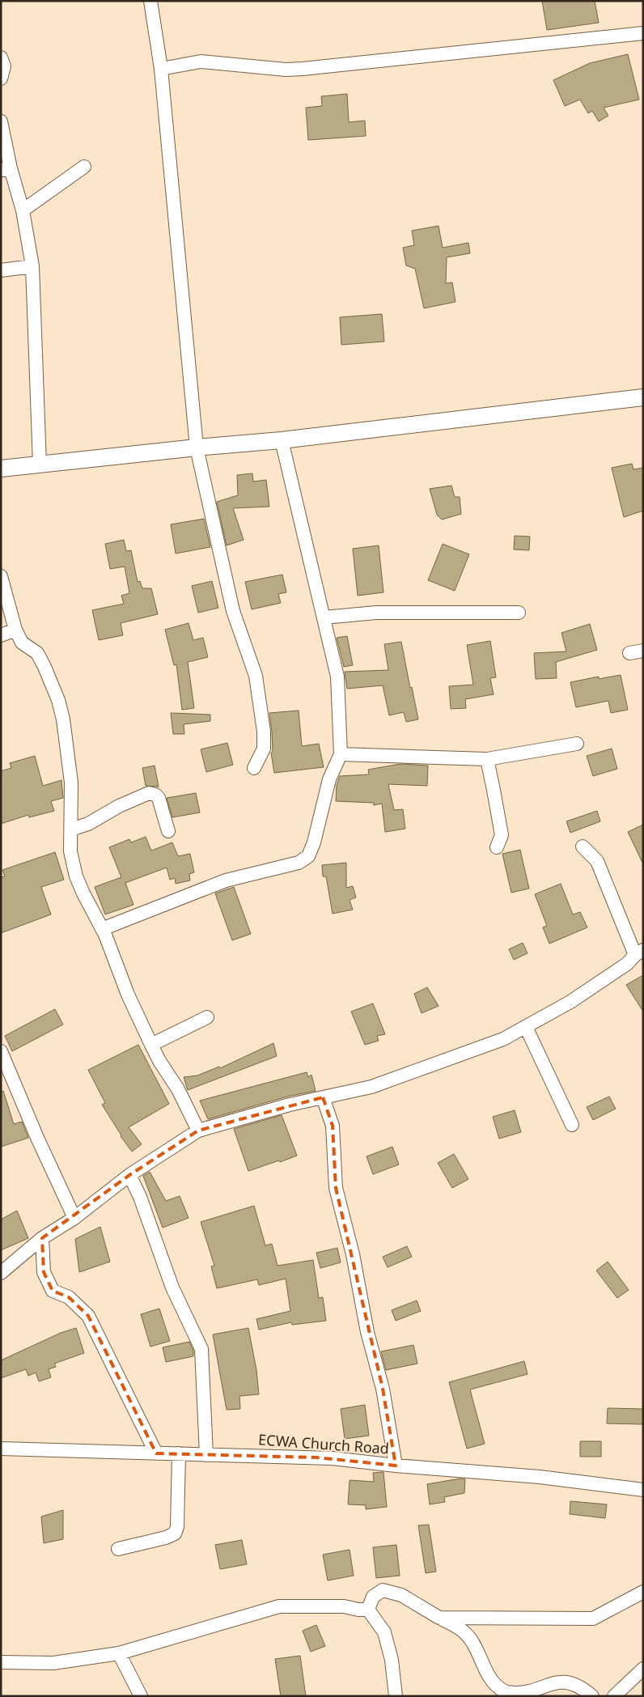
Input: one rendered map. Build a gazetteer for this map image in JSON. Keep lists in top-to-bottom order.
{
  "streets": {
    "street": ["ECWA Church Road"]
  }
}
